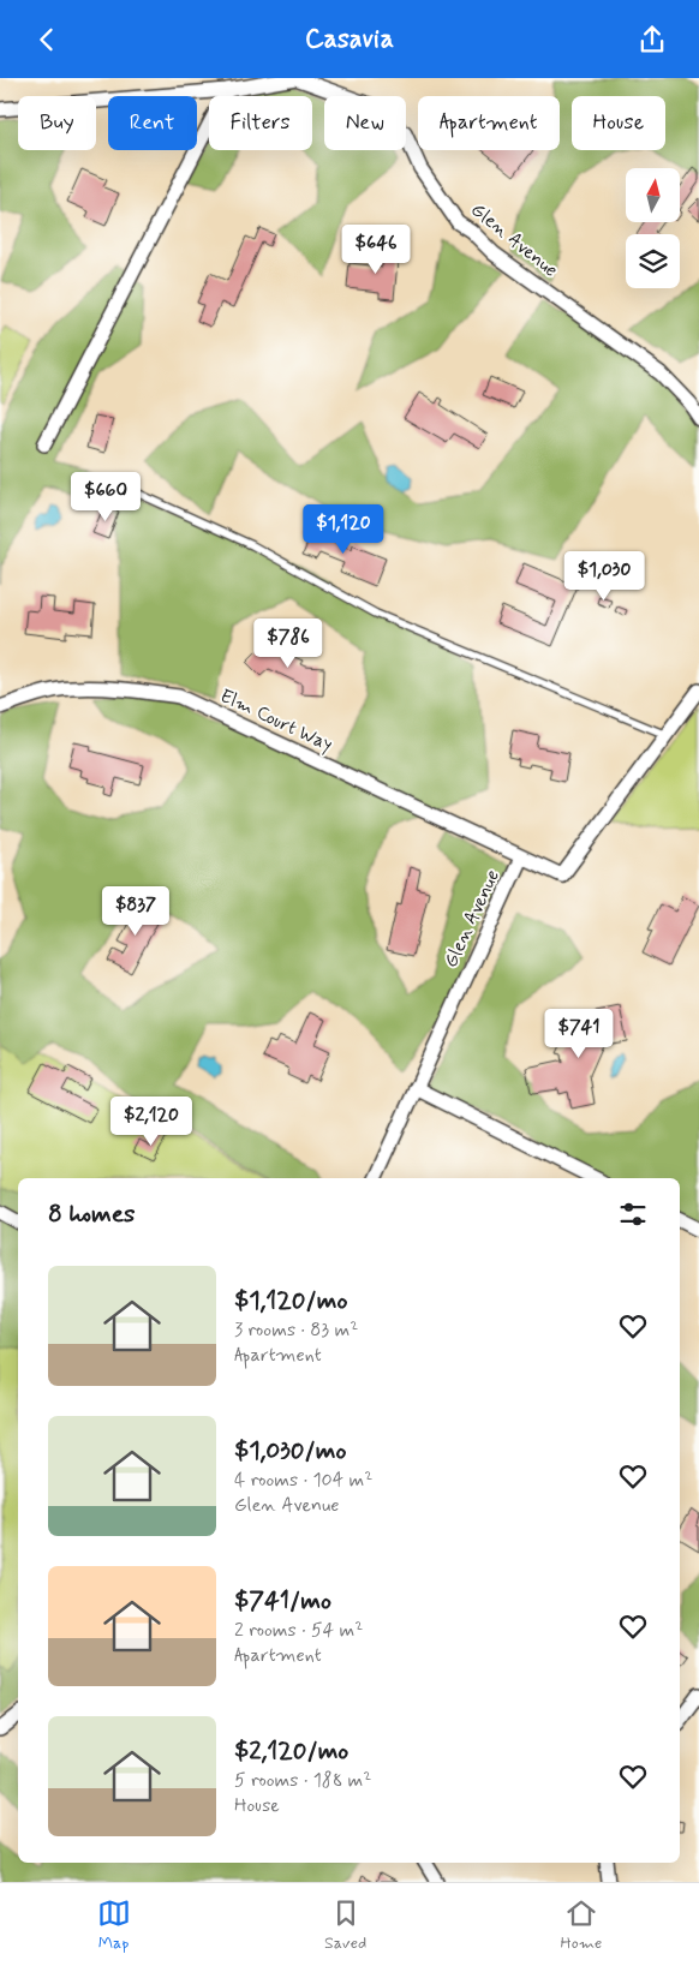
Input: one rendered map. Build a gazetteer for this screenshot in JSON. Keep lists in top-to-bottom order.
{
  "streets": {
    "street": ["Glen Avenue", "Elm Court Way"]
  },
  "crossings": [
    ["Glen Avenue", "Elm Court Way"]
  ],
  "north": "top",
  "page": {
    "header": "Casavia",
    "chip": [
      "Buy",
      "Rent",
      "Filters",
      "New",
      "Apartment",
      "House"
    ],
    "price": [
      "$646",
      "$660",
      "$1,120",
      "$1,030",
      "$786",
      "$837",
      "$741",
      "$2,120"
    ],
    "heading": "8 homes",
    "list": [
      {
        "name": "$1,120/mo",
        "note": "3 rooms · 83 m² · Apartment"
      },
      {
        "name": "$1,030/mo",
        "note": "4 rooms · 104 m² · Glen Avenue"
      },
      {
        "name": "$741/mo",
        "note": "2 rooms · 54 m² · Apartment"
      },
      {
        "name": "$2,120/mo",
        "note": "5 rooms · 188 m² · House"
      }
    ],
    "tabs": ["Map", "Saved", "Home"]
  }
}
